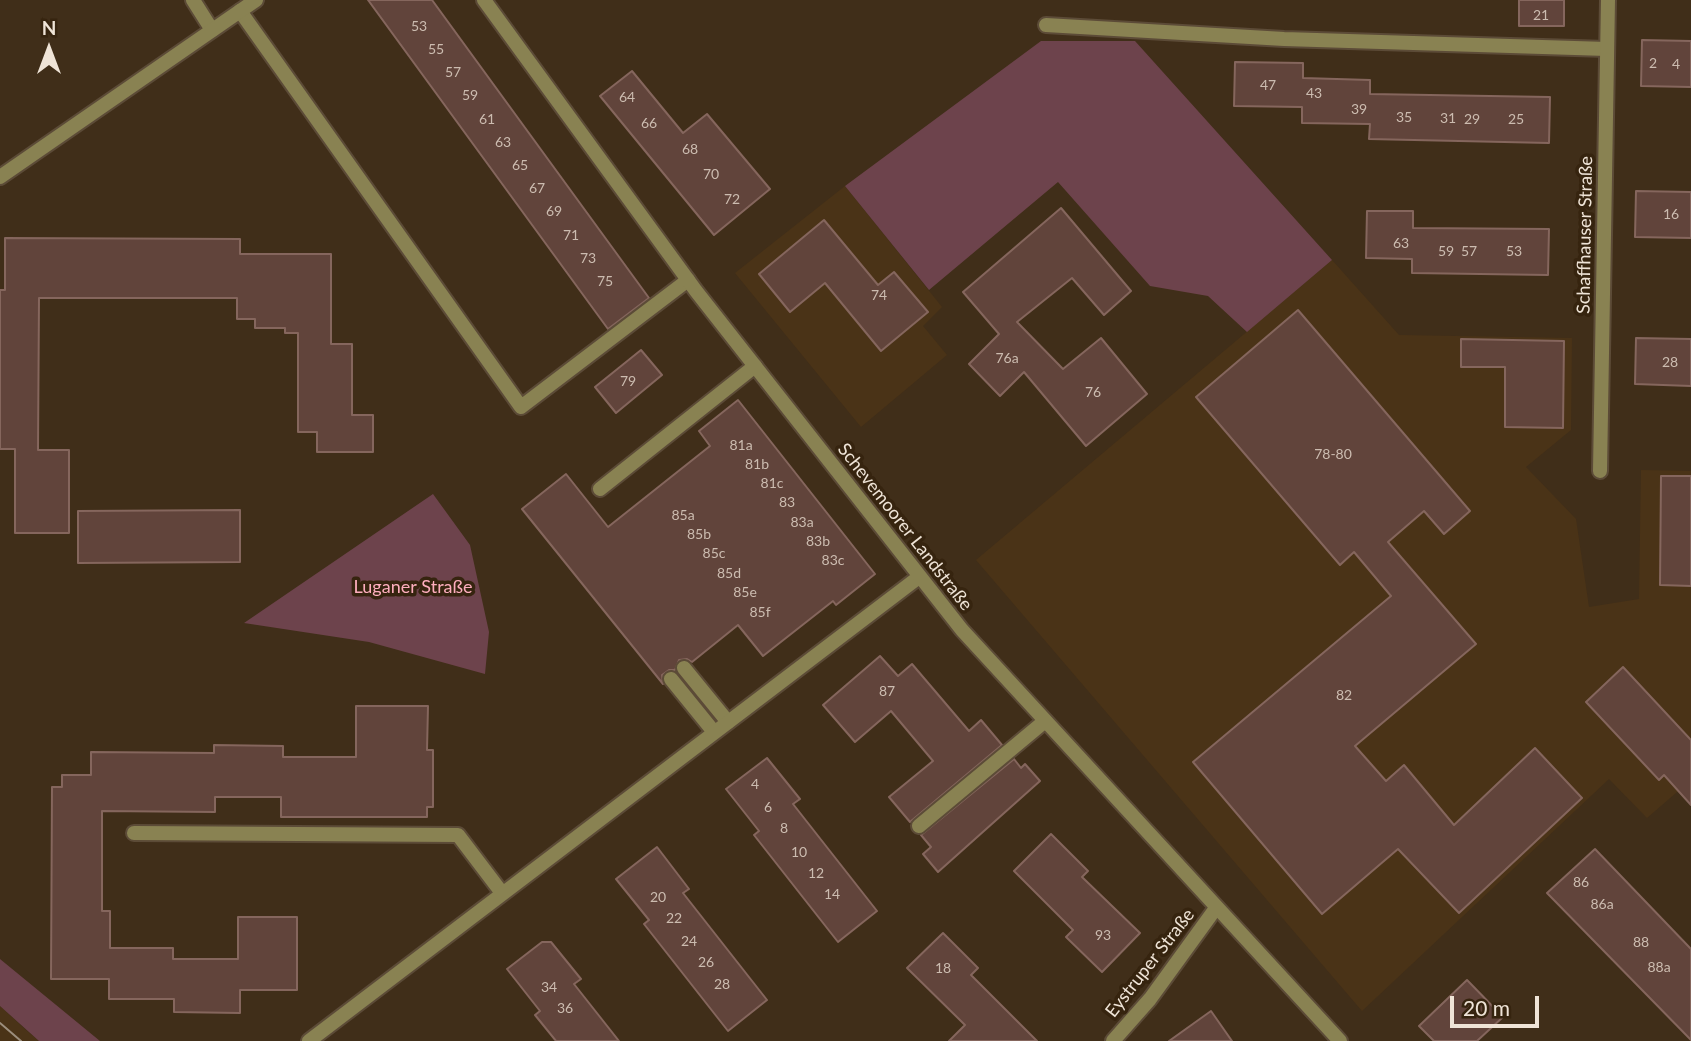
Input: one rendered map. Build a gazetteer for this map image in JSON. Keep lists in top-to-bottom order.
{
  "streets": {
    "street": ["Schaffhauser Straße", "Schevemoorer Landstraße", "Eystruper Straße"]
  },
  "crossings": [
    ["Schevemoorer Landstraße", "Eystruper Straße"]
  ],
  "parks": ["Luganer Straße"],
  "house_numbers": [
    "21",
    "53",
    "55",
    "2",
    "4",
    "57",
    "47",
    "43",
    "59",
    "64",
    "39",
    "35",
    "31",
    "61",
    "29",
    "25",
    "66",
    "63",
    "68",
    "65",
    "70",
    "67",
    "72",
    "69",
    "16",
    "71",
    "63",
    "59",
    "57",
    "53",
    "73",
    "75",
    "74",
    "76a",
    "28",
    "79",
    "76",
    "81a",
    "78-80",
    "81b",
    "81c",
    "83",
    "85a",
    "83a",
    "85b",
    "83b",
    "85c",
    "83c",
    "85d",
    "85e",
    "85f",
    "87",
    "82",
    "4",
    "6",
    "8",
    "10",
    "12",
    "86",
    "14",
    "20",
    "86a",
    "22",
    "93",
    "24",
    "88",
    "26",
    "88a",
    "18",
    "28",
    "34",
    "36"
  ],
  "scale_bar": "20 m",
  "north": "top"
}
